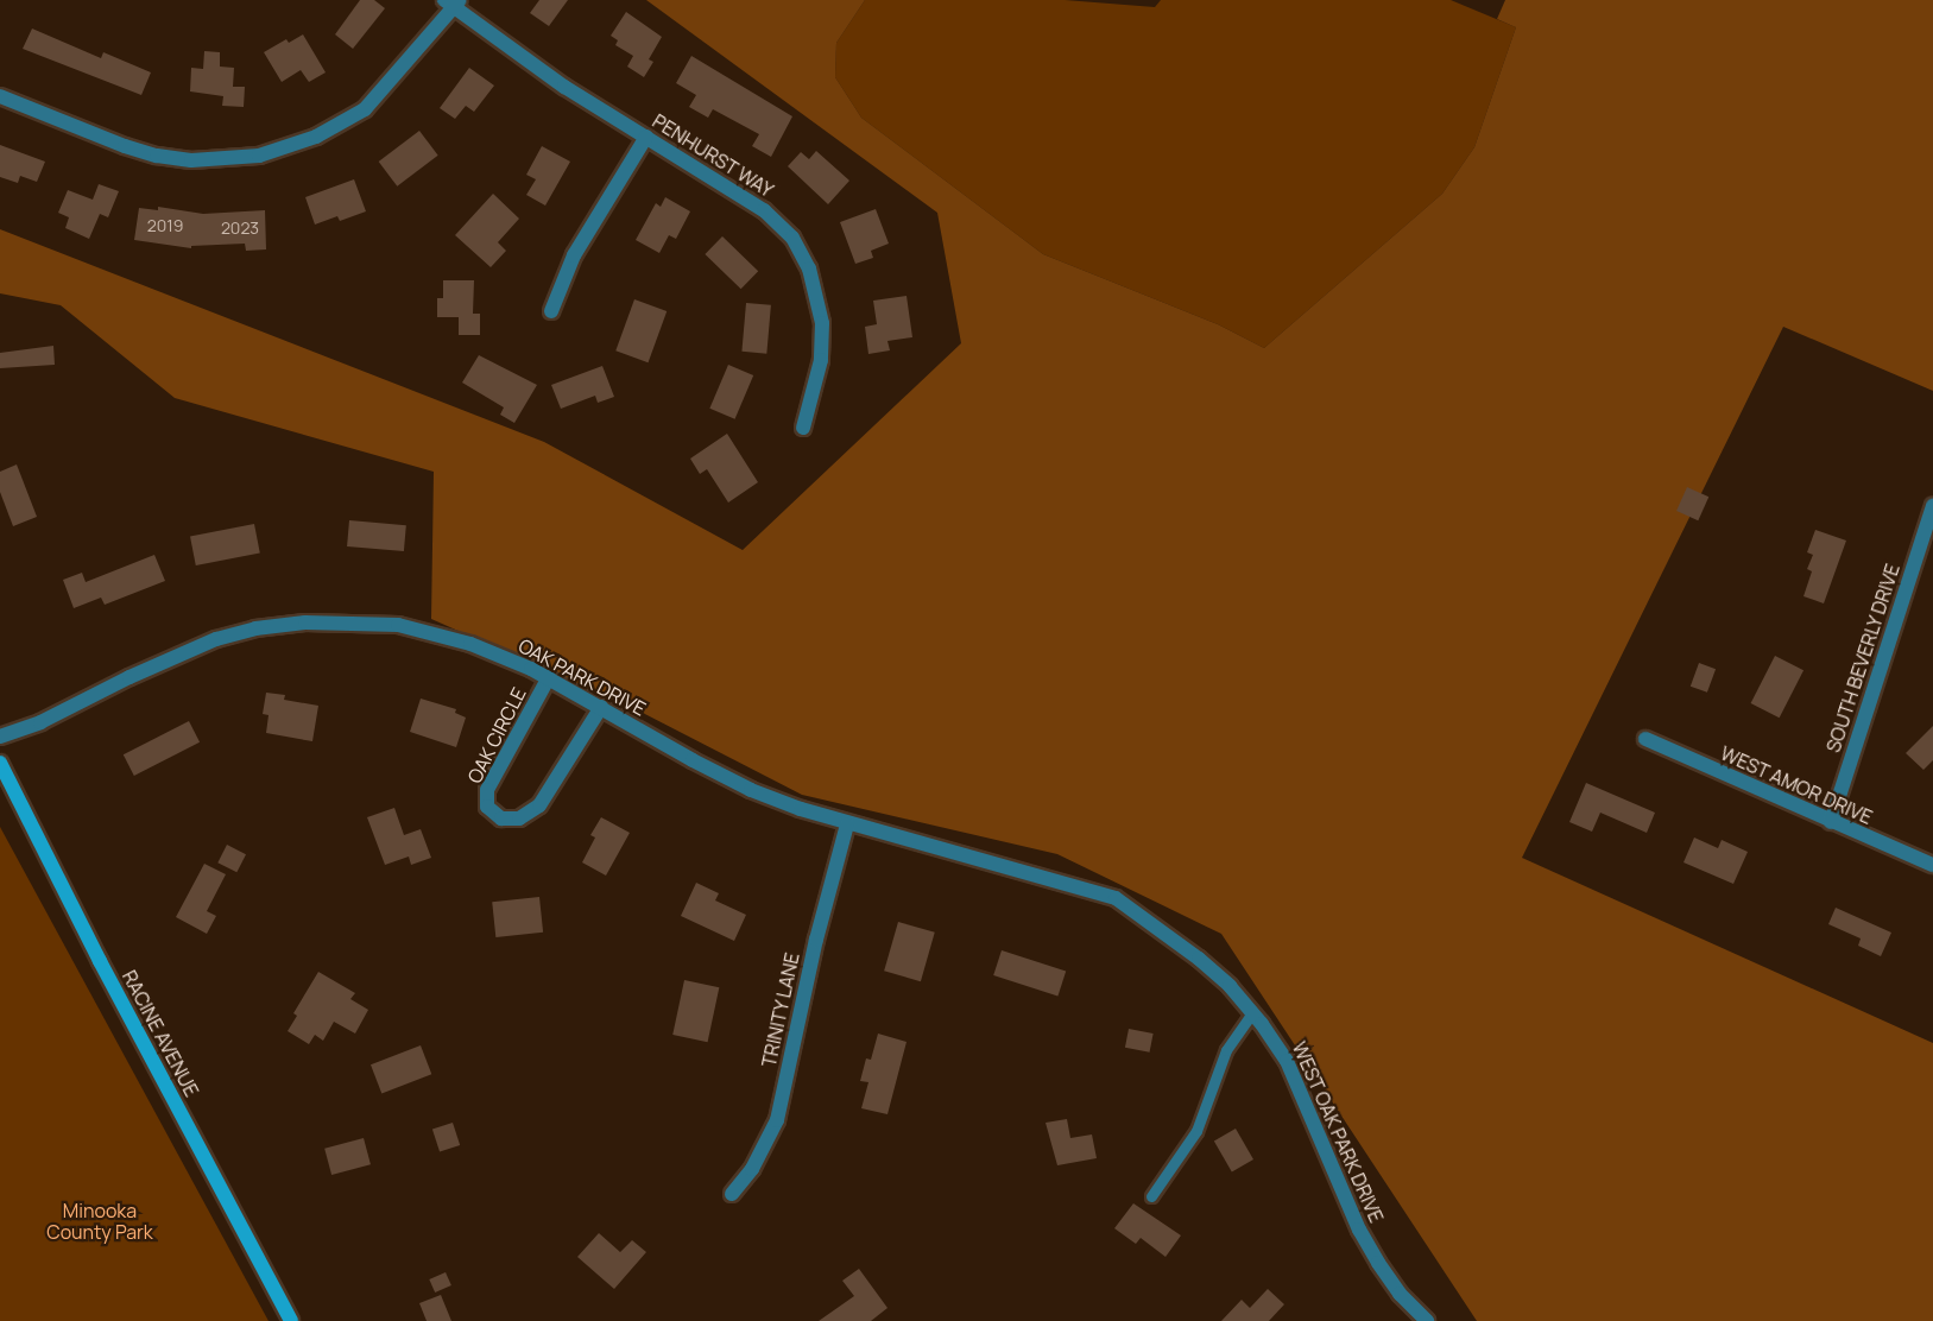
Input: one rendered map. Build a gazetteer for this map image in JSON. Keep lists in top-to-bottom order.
{
  "streets": {
    "main road": ["RACINE AVENUE"],
    "street": [
      "PENHURST WAY",
      "SOUTH BEVERLY DRIVE",
      "OAK PARK DRIVE",
      "OAK CIRCLE",
      "WEST AMOR DRIVE",
      "TRINITY LANE",
      "WEST OAK PARK DRIVE"
    ]
  },
  "crossings": [
    ["SOUTH BEVERLY DRIVE", "WEST AMOR DRIVE"],
    ["OAK PARK DRIVE", "OAK CIRCLE"],
    ["OAK PARK DRIVE", "TRINITY LANE"],
    ["OAK PARK DRIVE", "WEST OAK PARK DRIVE"]
  ],
  "parks": ["Minooka County Park"],
  "house_numbers": ["2019", "2023"]
}
